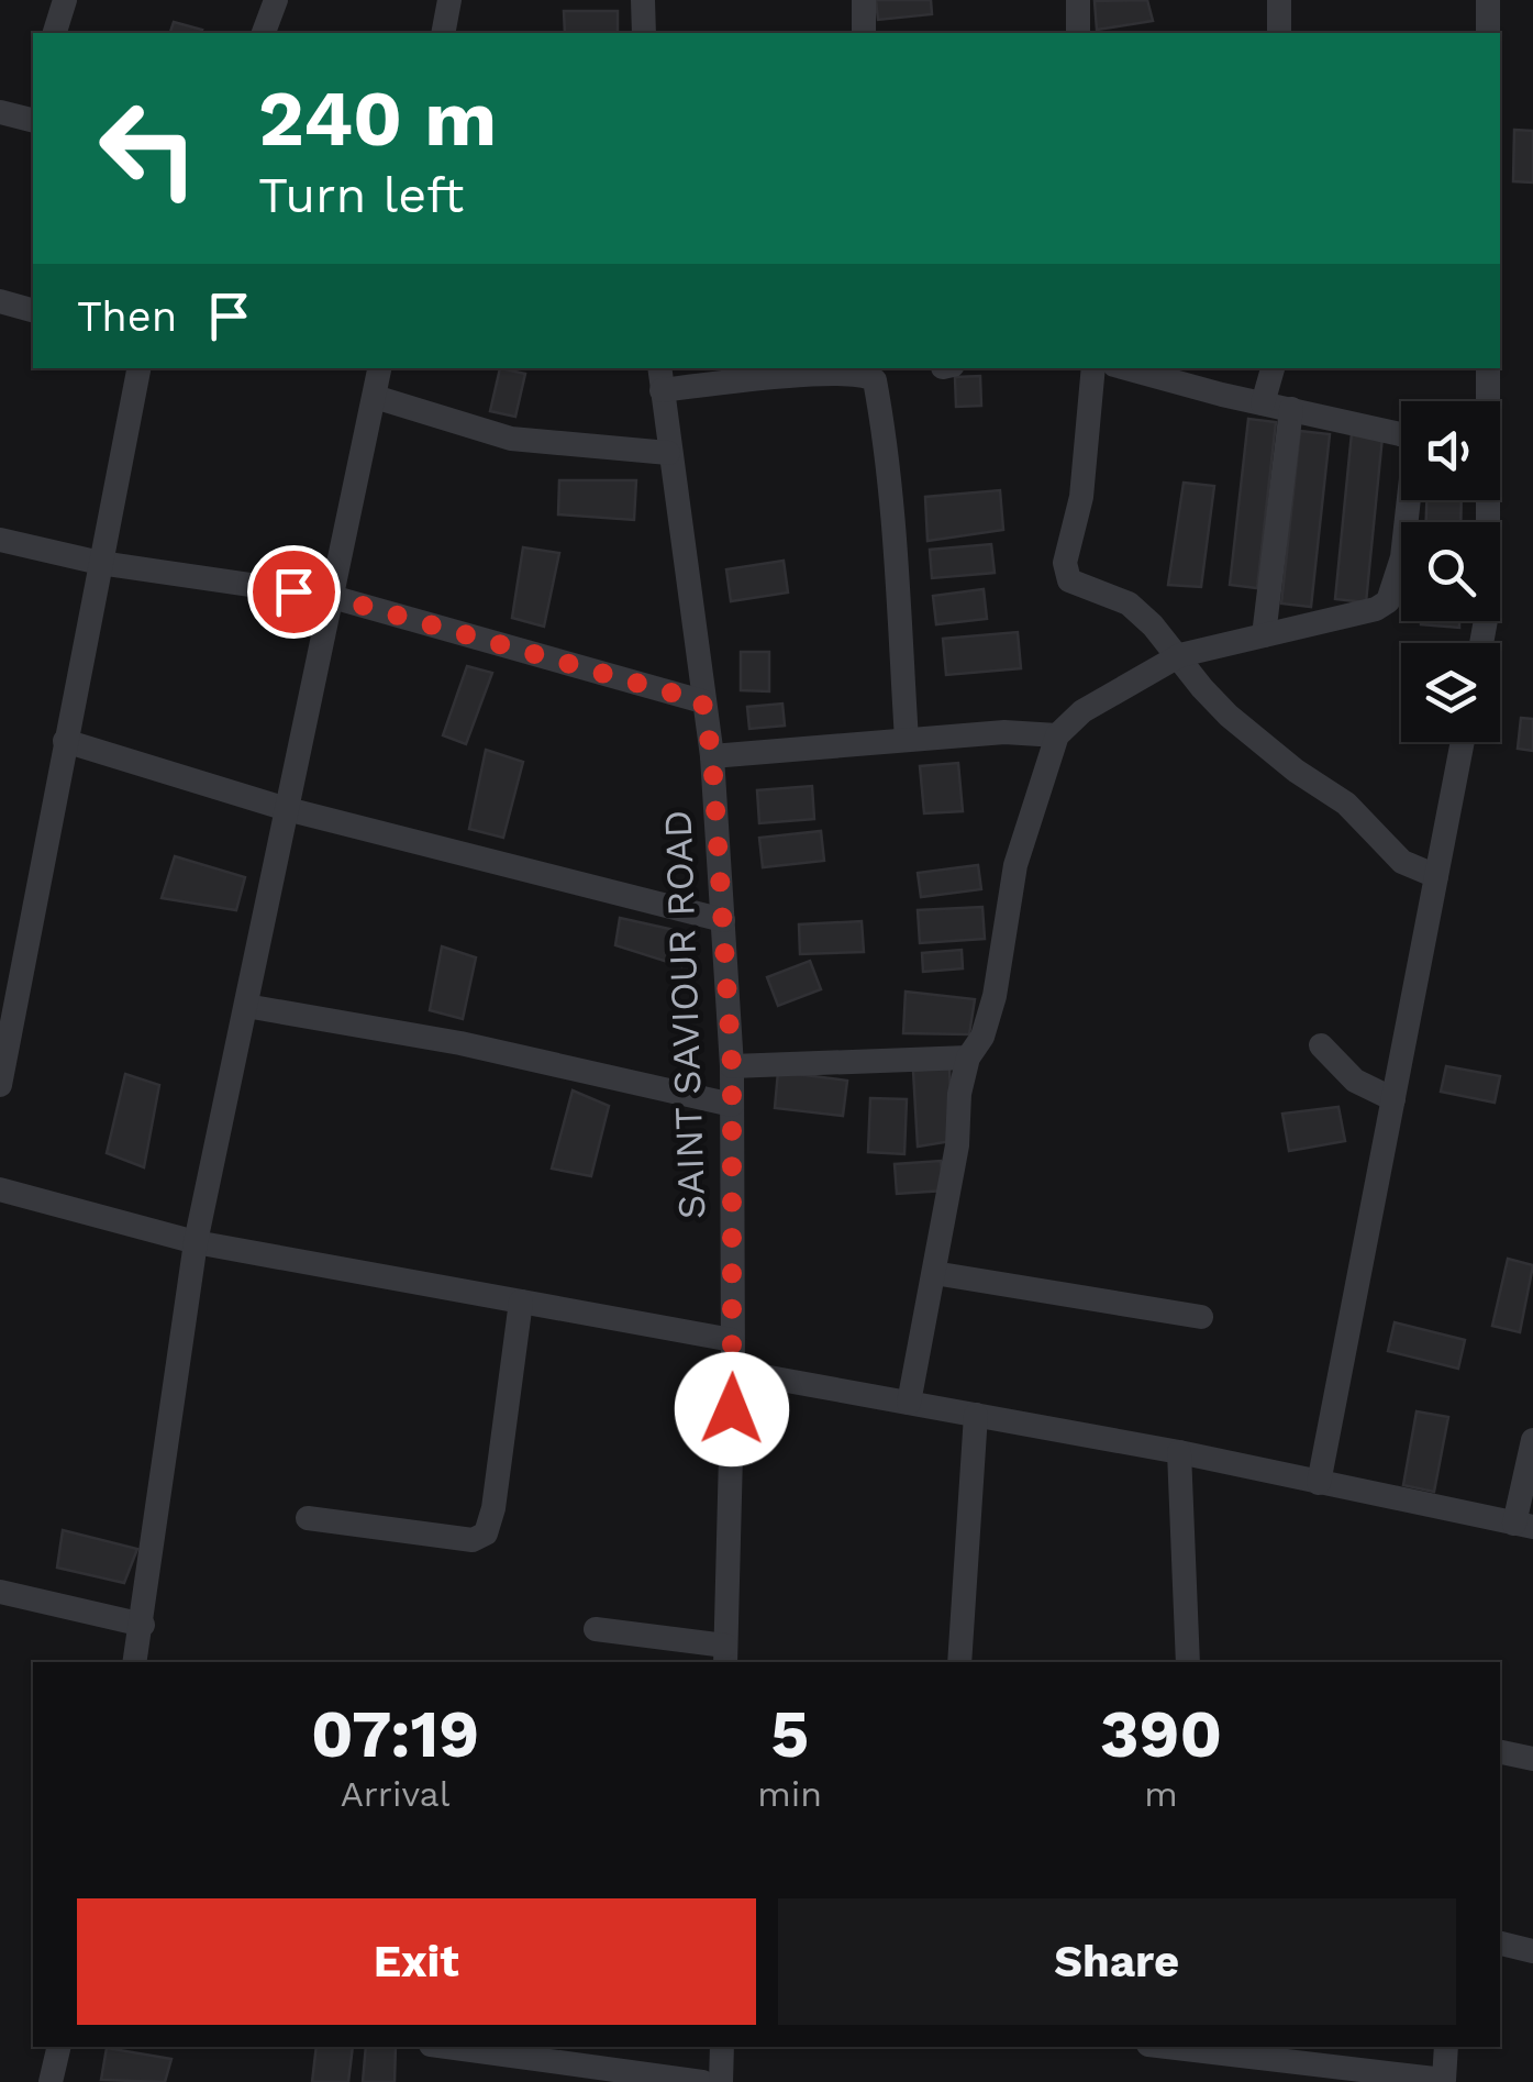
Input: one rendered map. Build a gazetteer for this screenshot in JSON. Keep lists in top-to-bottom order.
{
  "streets": {
    "street": ["SAINT SAVIOUR ROAD"]
  },
  "page": {
    "turn": ["240 m", "Turn left"],
    "then": "Then",
    "eta": [
      "07:19",
      "Arrival",
      "5",
      "min",
      "390",
      "m"
    ],
    "buttons": ["Exit", "Share"]
  }
}
